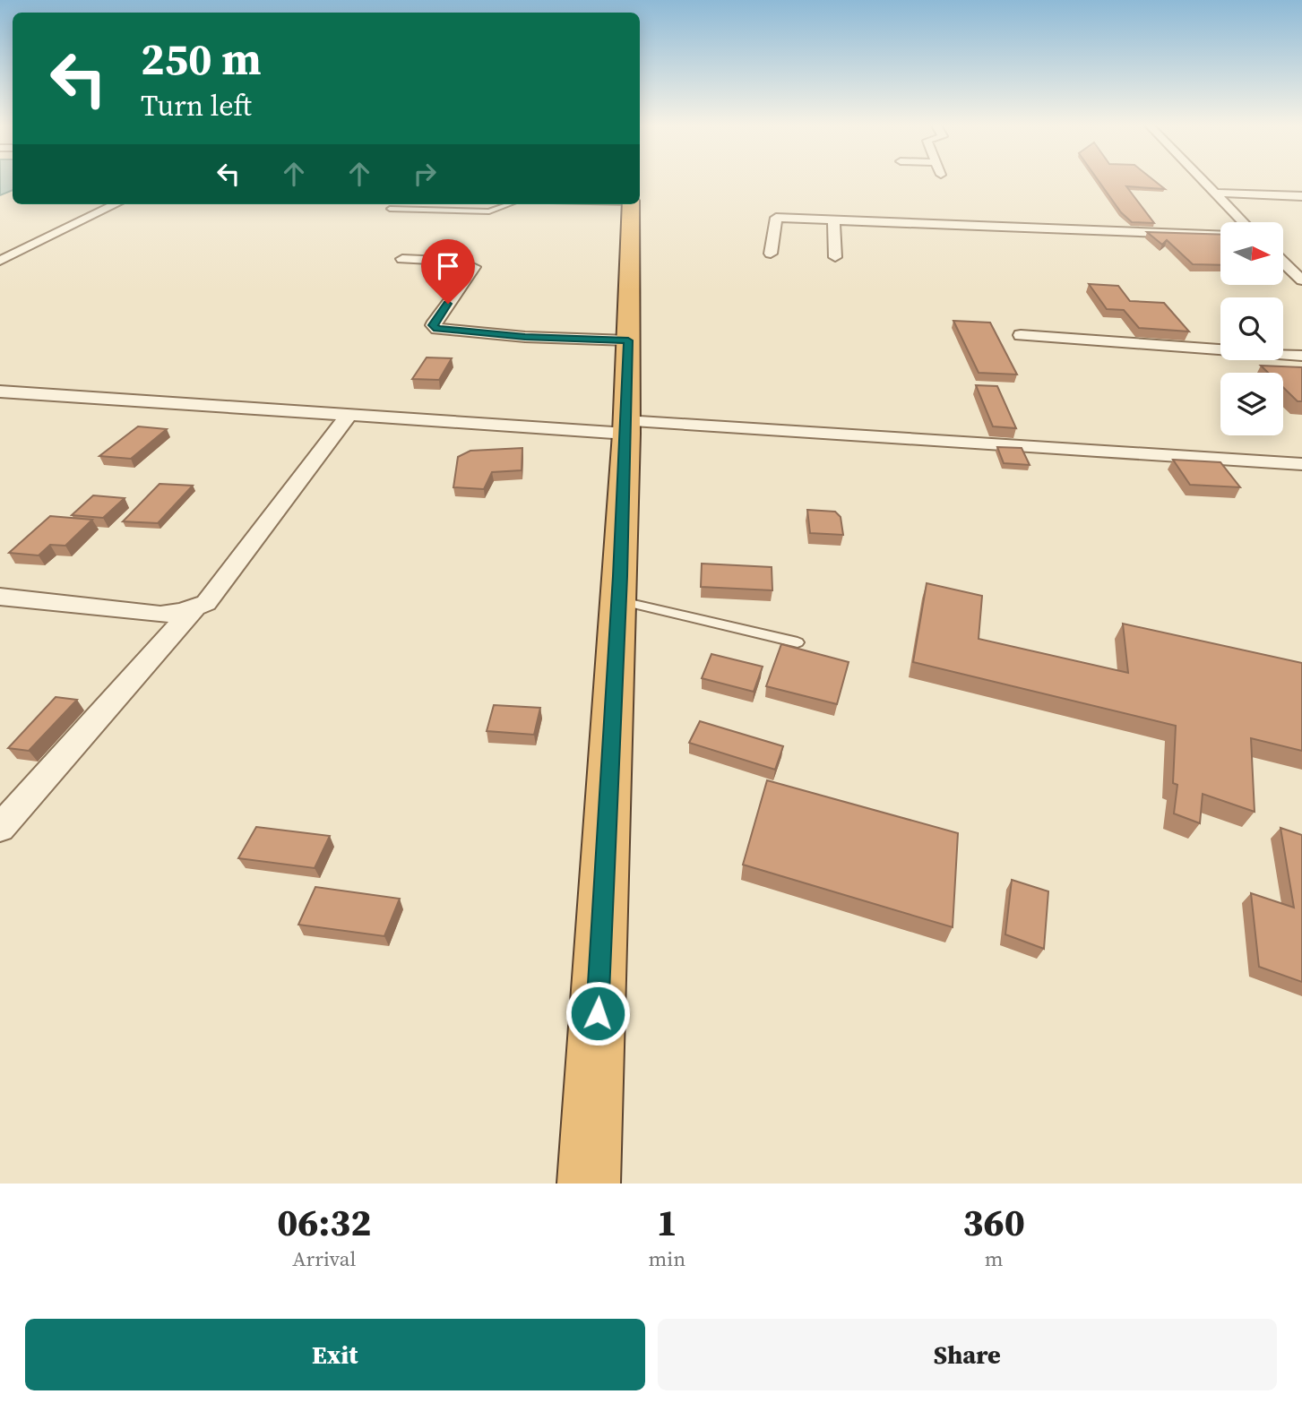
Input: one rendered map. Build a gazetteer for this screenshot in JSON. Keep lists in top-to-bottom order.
{
  "north": "right",
  "page": {
    "turn": ["250 m", "Turn left"],
    "eta": [
      "06:32",
      "Arrival",
      "1",
      "min",
      "360",
      "m"
    ],
    "buttons": ["Exit", "Share"]
  }
}
